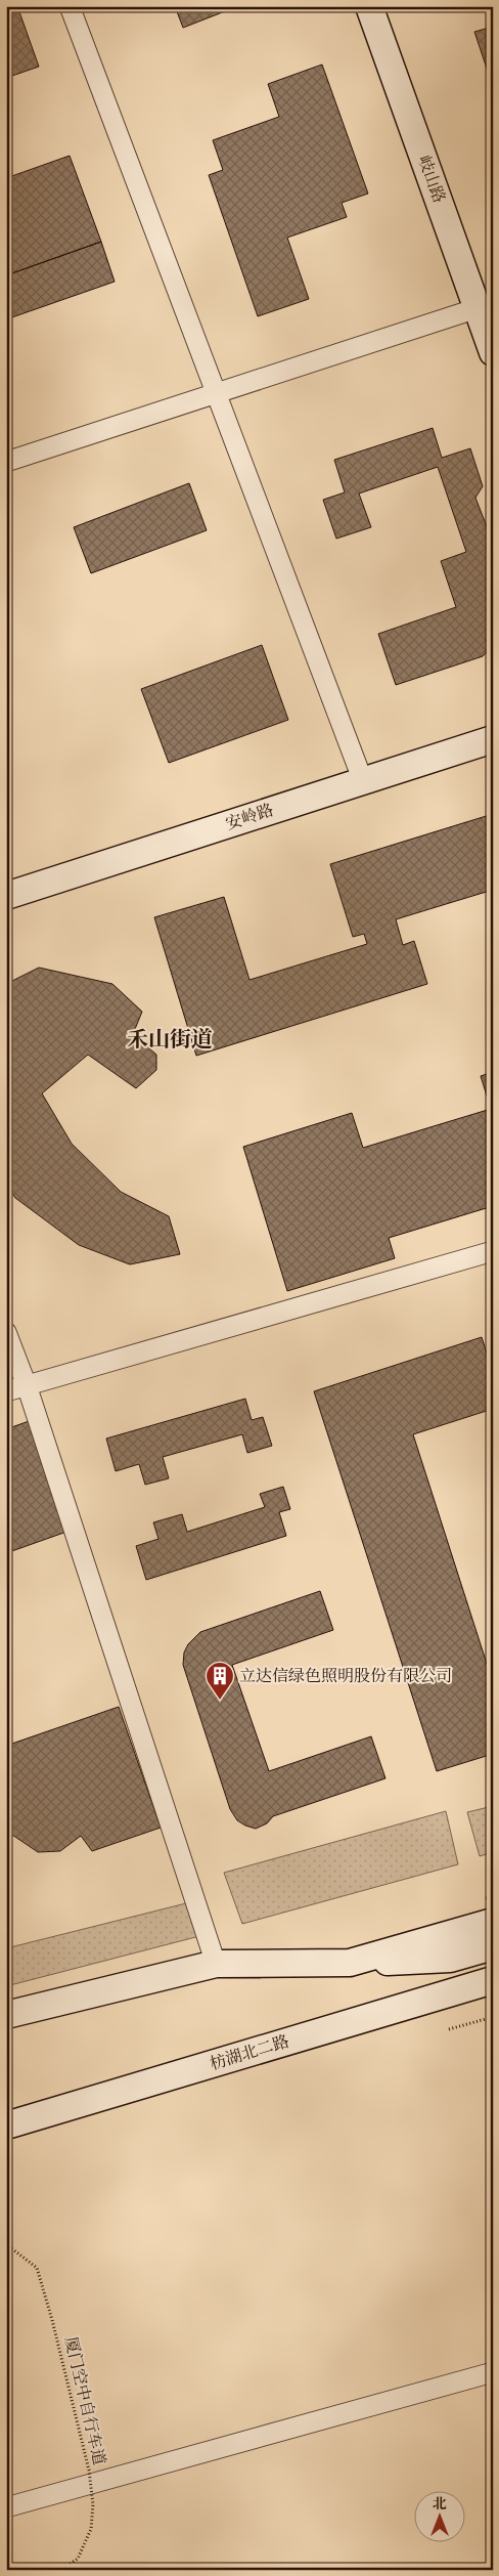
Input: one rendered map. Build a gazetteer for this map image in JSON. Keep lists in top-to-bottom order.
{
  "streets": {
    "main road": ["岐山路", "安岭路", "枋湖北二路"],
    "path": ["厦门空中自行车道"]
  },
  "districts": ["禾山街道"],
  "places": {
    "building": ["立达信绿色照明股份有限公司"]
  },
  "north": "top"
}
